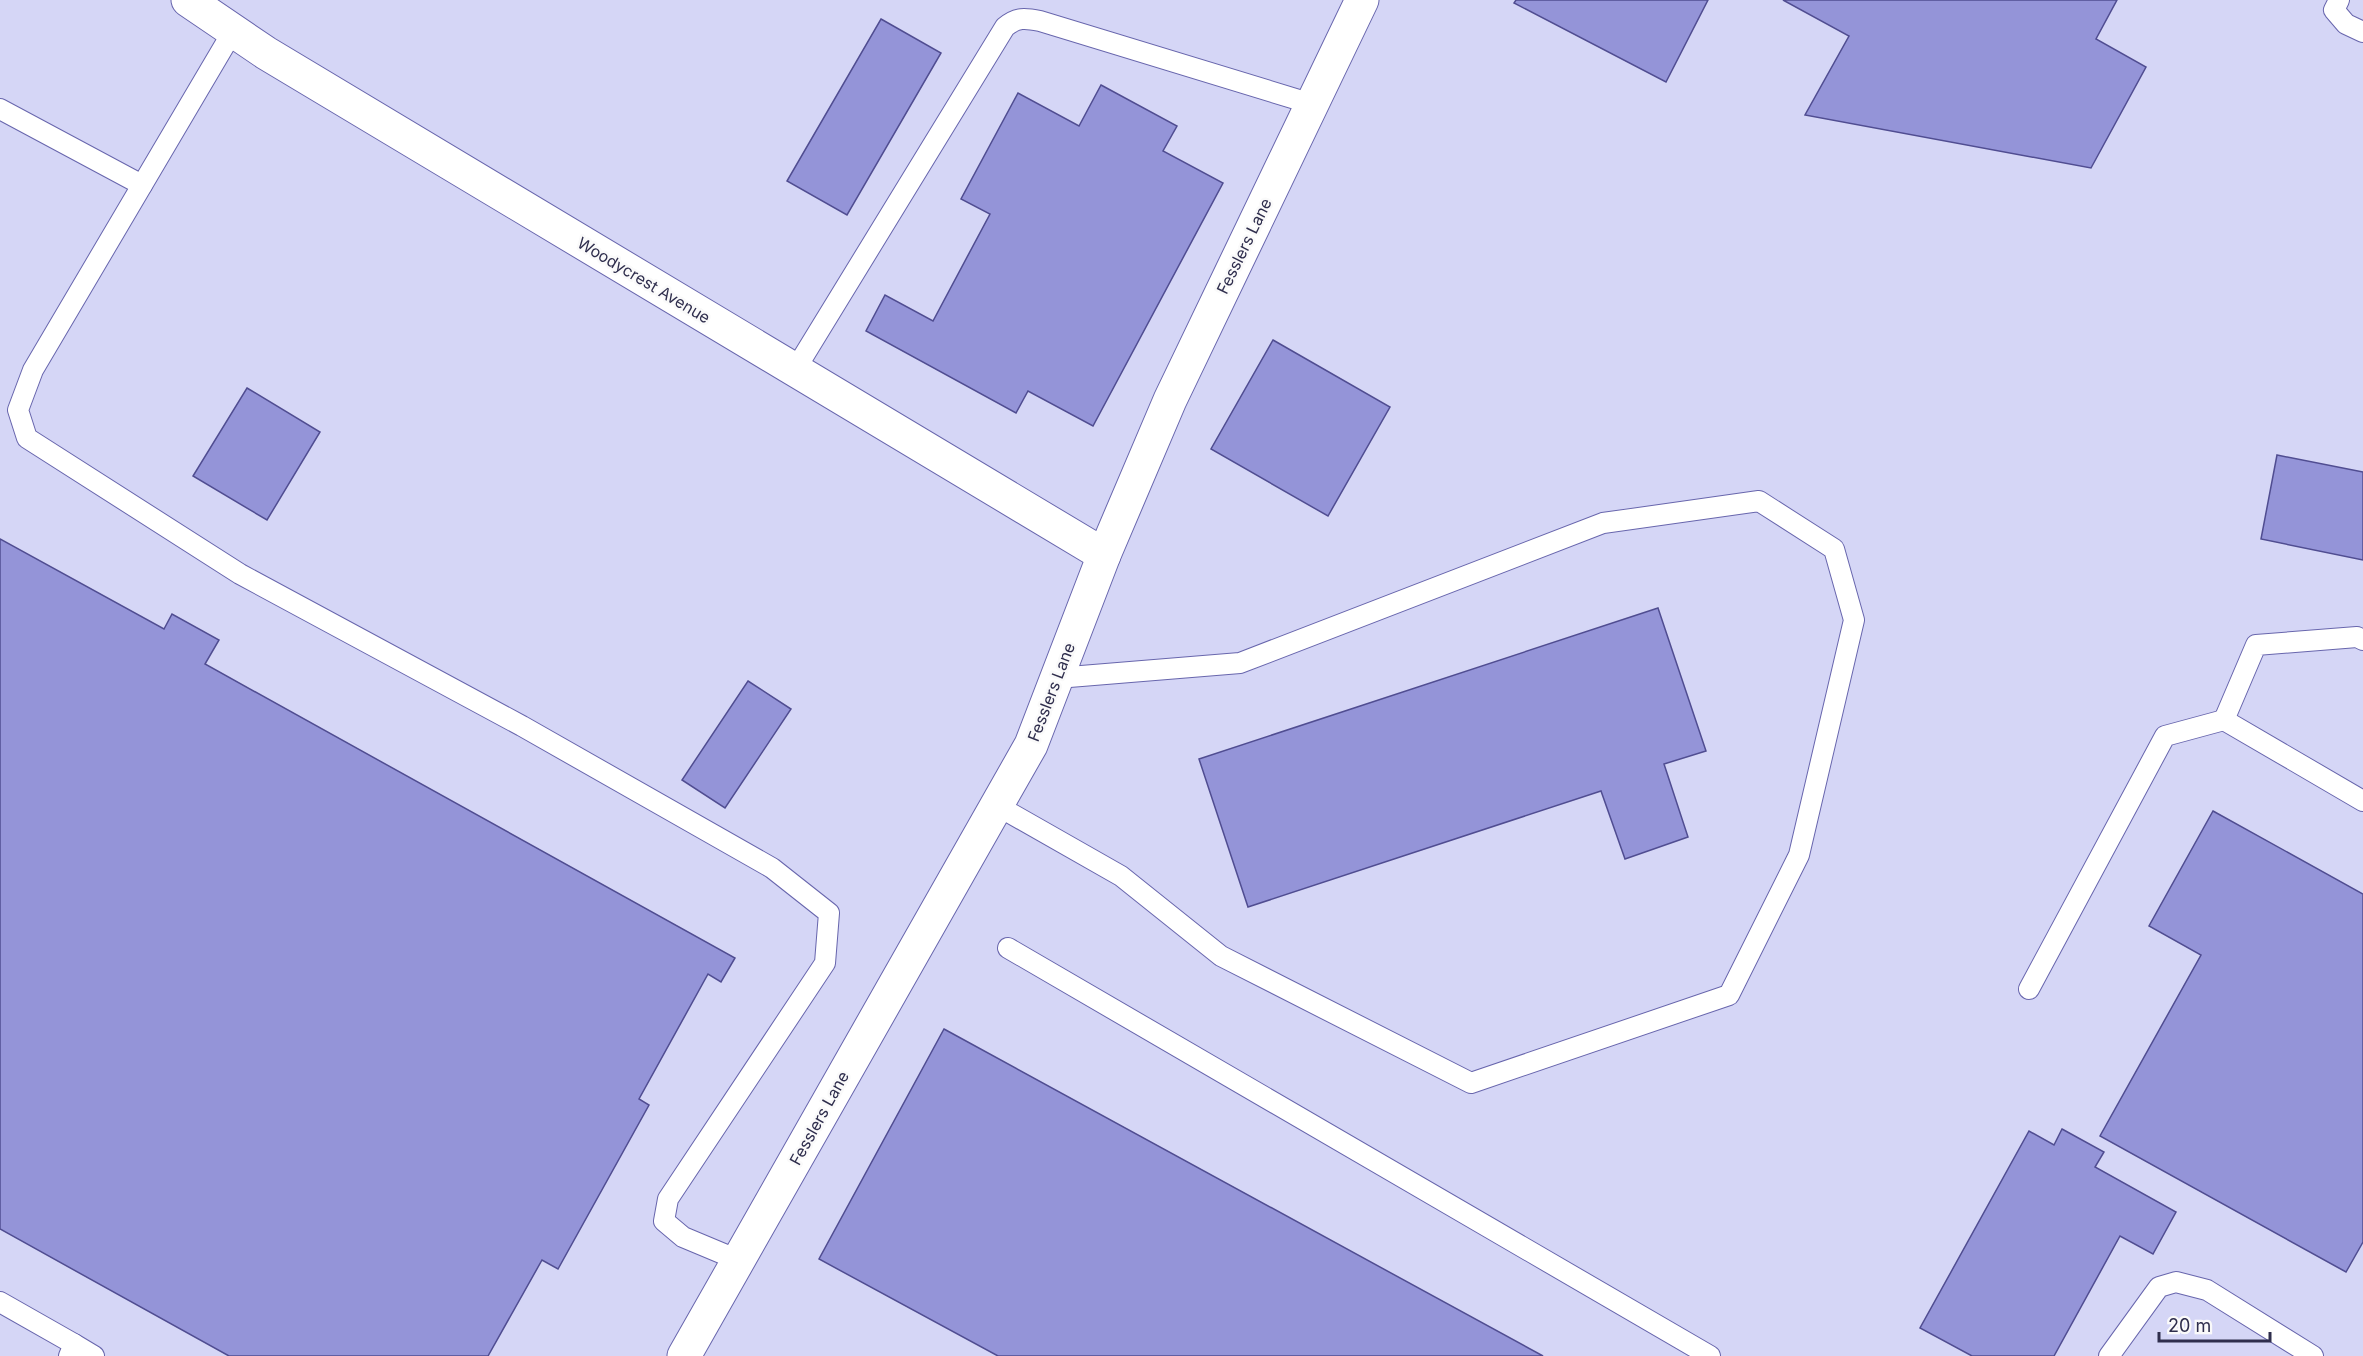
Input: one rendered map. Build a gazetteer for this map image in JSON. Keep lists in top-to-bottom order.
{
  "streets": {
    "street": ["Fesslers Lane", "Woodycrest Avenue"]
  },
  "crossings": [
    ["Fesslers Lane", "Woodycrest Avenue"]
  ],
  "scale_bar": "20 m"
}
